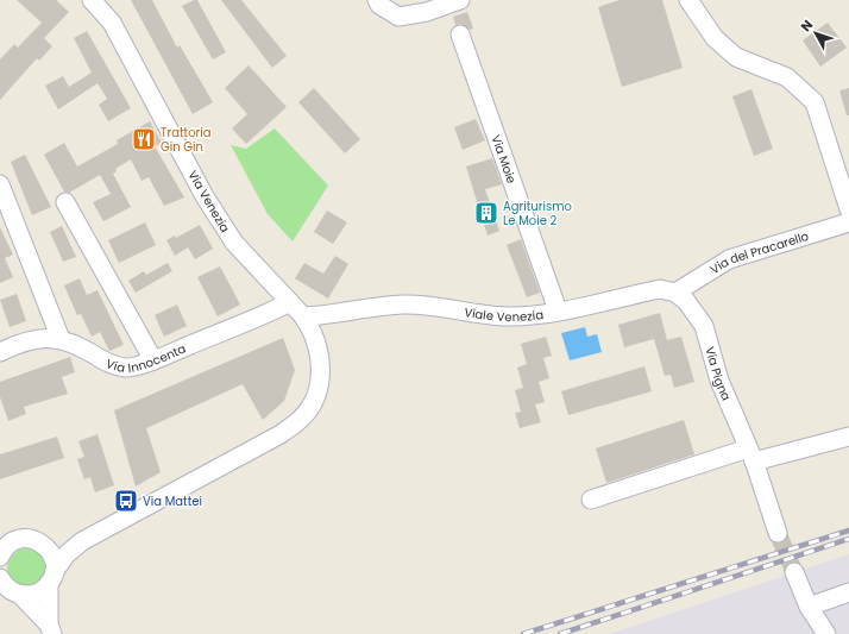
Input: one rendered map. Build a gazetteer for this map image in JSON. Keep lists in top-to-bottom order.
{
  "streets": {
    "street": [
      "Via Moie",
      "Via Venezia",
      "Via del Pracarello",
      "Viale Venezia",
      "Via Innocenta",
      "Via Pigna"
    ]
  },
  "crossings": [
    ["Via Moie", "Viale Venezia"],
    ["Via Venezia", "Viale Venezia"],
    ["Via Venezia", "Via Innocenta"],
    ["Via del Pracarello", "Viale Venezia"],
    ["Via del Pracarello", "Via Pigna"],
    ["Viale Venezia", "Via Pigna"]
  ],
  "places": {
    "restaurant": ["Trattoria Gin Gin"],
    "building": ["Agriturismo Le Moie 2"],
    "bus stop": ["Via Mattei"]
  },
  "north": "top left"
}
